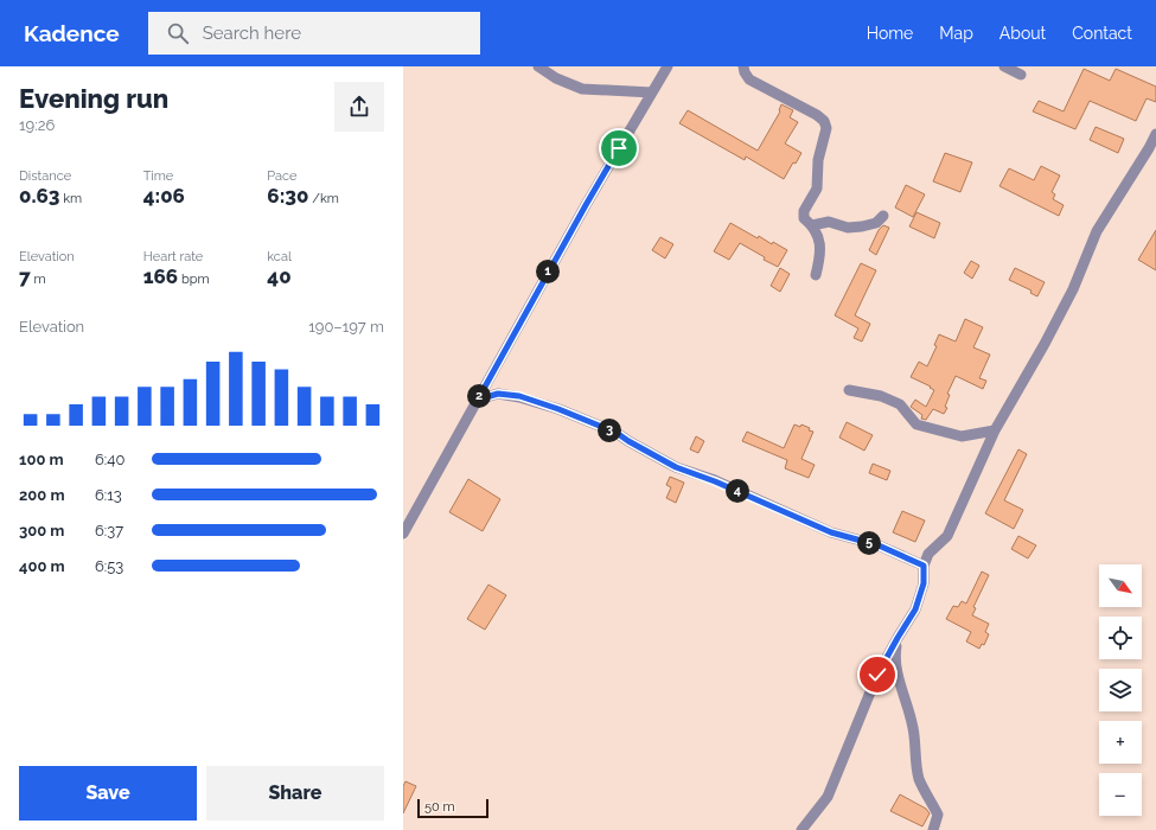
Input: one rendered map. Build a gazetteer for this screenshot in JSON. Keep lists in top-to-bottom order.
{
  "scale_bar": "50 m",
  "north": "bottom right",
  "page": {
    "header": "Kadence",
    "search": "Search here",
    "nav": [
      "Home",
      "Map",
      "About",
      "Contact"
    ],
    "heading": ["Evening run", "19:26"],
    "stats": [
      ["Distance", "0.63 km"],
      ["Time", "4:06"],
      ["Pace", "6:30 /km"],
      ["Elevation", "7 m"],
      ["Heart rate", "166 bpm"],
      ["kcal", "40"]
    ],
    "pins": [
      "1",
      "2",
      "3",
      "4",
      "5"
    ],
    "chart": ["Elevation", "190–197 m"],
    "list": [
      {
        "name": "100 m",
        "note": "6:40"
      },
      {
        "name": "200 m",
        "note": "6:13"
      },
      {
        "name": "300 m",
        "note": "6:37"
      },
      {
        "name": "400 m",
        "note": "6:53"
      }
    ],
    "map_buttons": ["+", "−"],
    "buttons": ["Save", "Share"],
    "scale": "50 m"
  }
}
